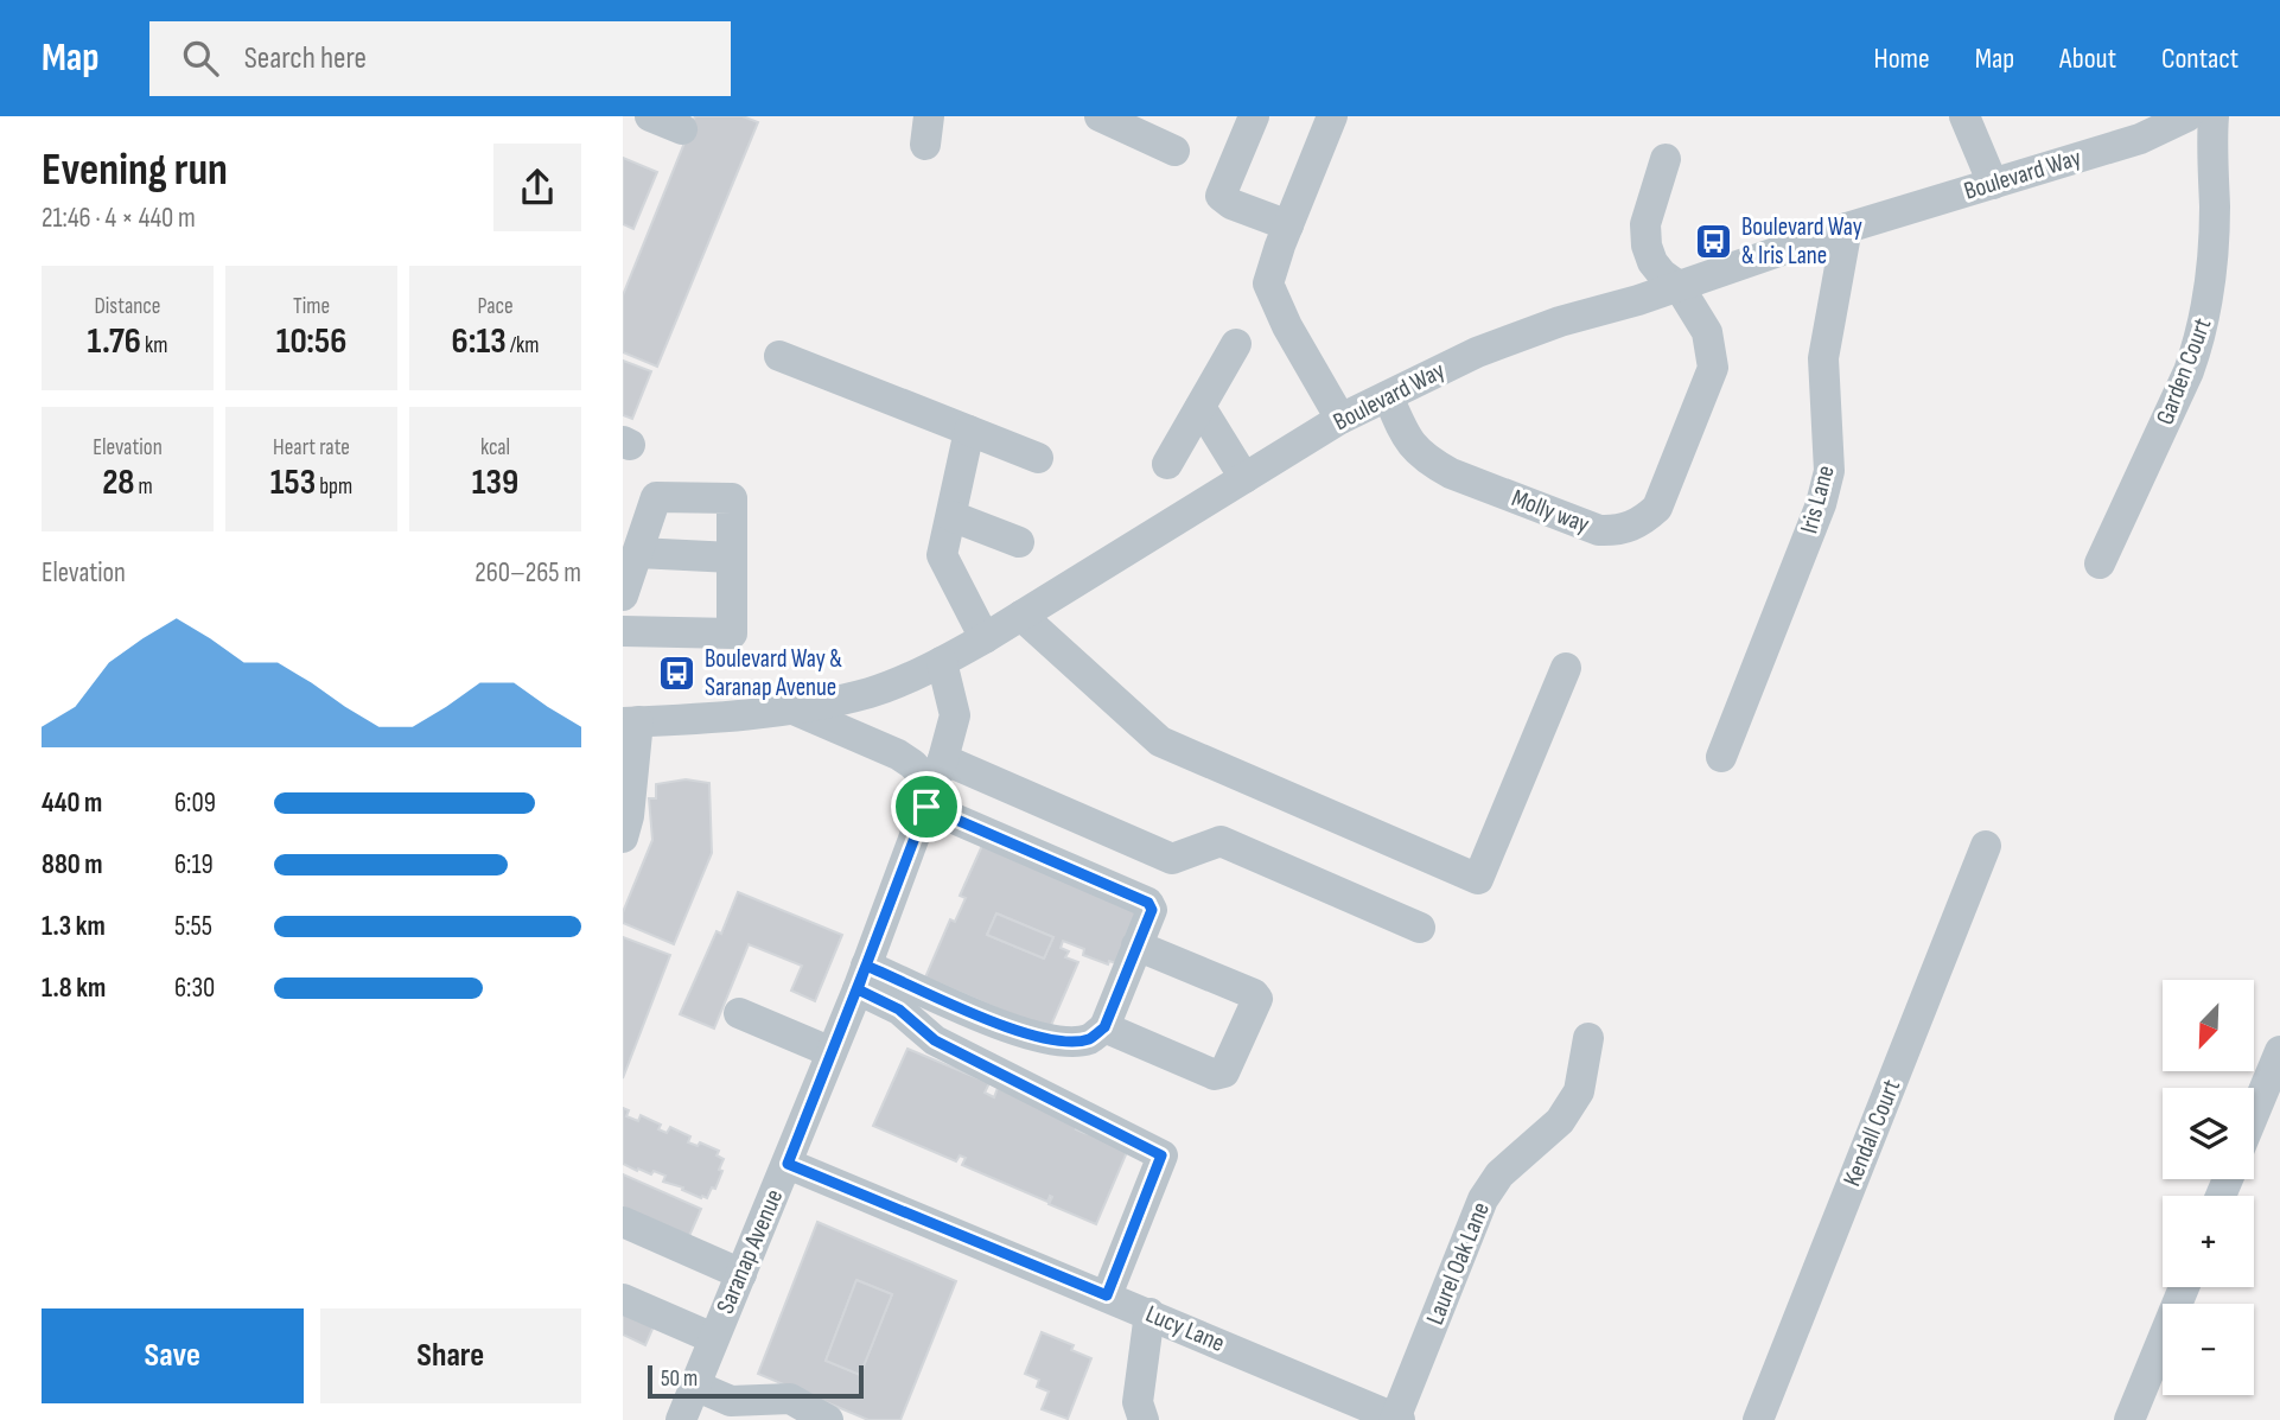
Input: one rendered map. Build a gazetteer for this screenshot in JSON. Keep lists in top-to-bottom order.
{
  "streets": {
    "street": [
      "Boulevard Way",
      "Garden Court",
      "Iris Lane",
      "Molly way",
      "Kendall Court",
      "Saranap Avenue",
      "Laurel Oak Lane",
      "Lucy Lane"
    ]
  },
  "crossings": [
    ["Boulevard Way", "Iris Lane"],
    ["Boulevard Way", "Molly way"],
    ["Boulevard Way", "Saranap Avenue"],
    ["Saranap Avenue", "Lucy Lane"],
    ["Laurel Oak Lane", "Lucy Lane"]
  ],
  "places": {
    "bus stop": ["Boulevard Way & Iris Lane", "Boulevard Way & Saranap Avenue"]
  },
  "scale_bar": "50 m",
  "north": "bottom left",
  "page": {
    "header": "Map",
    "search": "Search here",
    "nav": [
      "Home",
      "Map",
      "About",
      "Contact"
    ],
    "heading": ["Evening run", "21:46 · 4 × 440 m"],
    "stats": [
      ["Distance", "1.76 km"],
      ["Time", "10:56"],
      ["Pace", "6:13 /km"],
      ["Elevation", "28 m"],
      ["Heart rate", "153 bpm"],
      ["kcal", "139"]
    ],
    "chart": ["Elevation", "260–265 m"],
    "list": [
      {
        "name": "440 m",
        "note": "6:09"
      },
      {
        "name": "880 m",
        "note": "6:19"
      },
      {
        "name": "1.3 km",
        "note": "5:55"
      },
      {
        "name": "1.8 km",
        "note": "6:30"
      }
    ],
    "map_buttons": ["+", "−"],
    "buttons": ["Save", "Share"],
    "scale": "50 m"
  }
}
